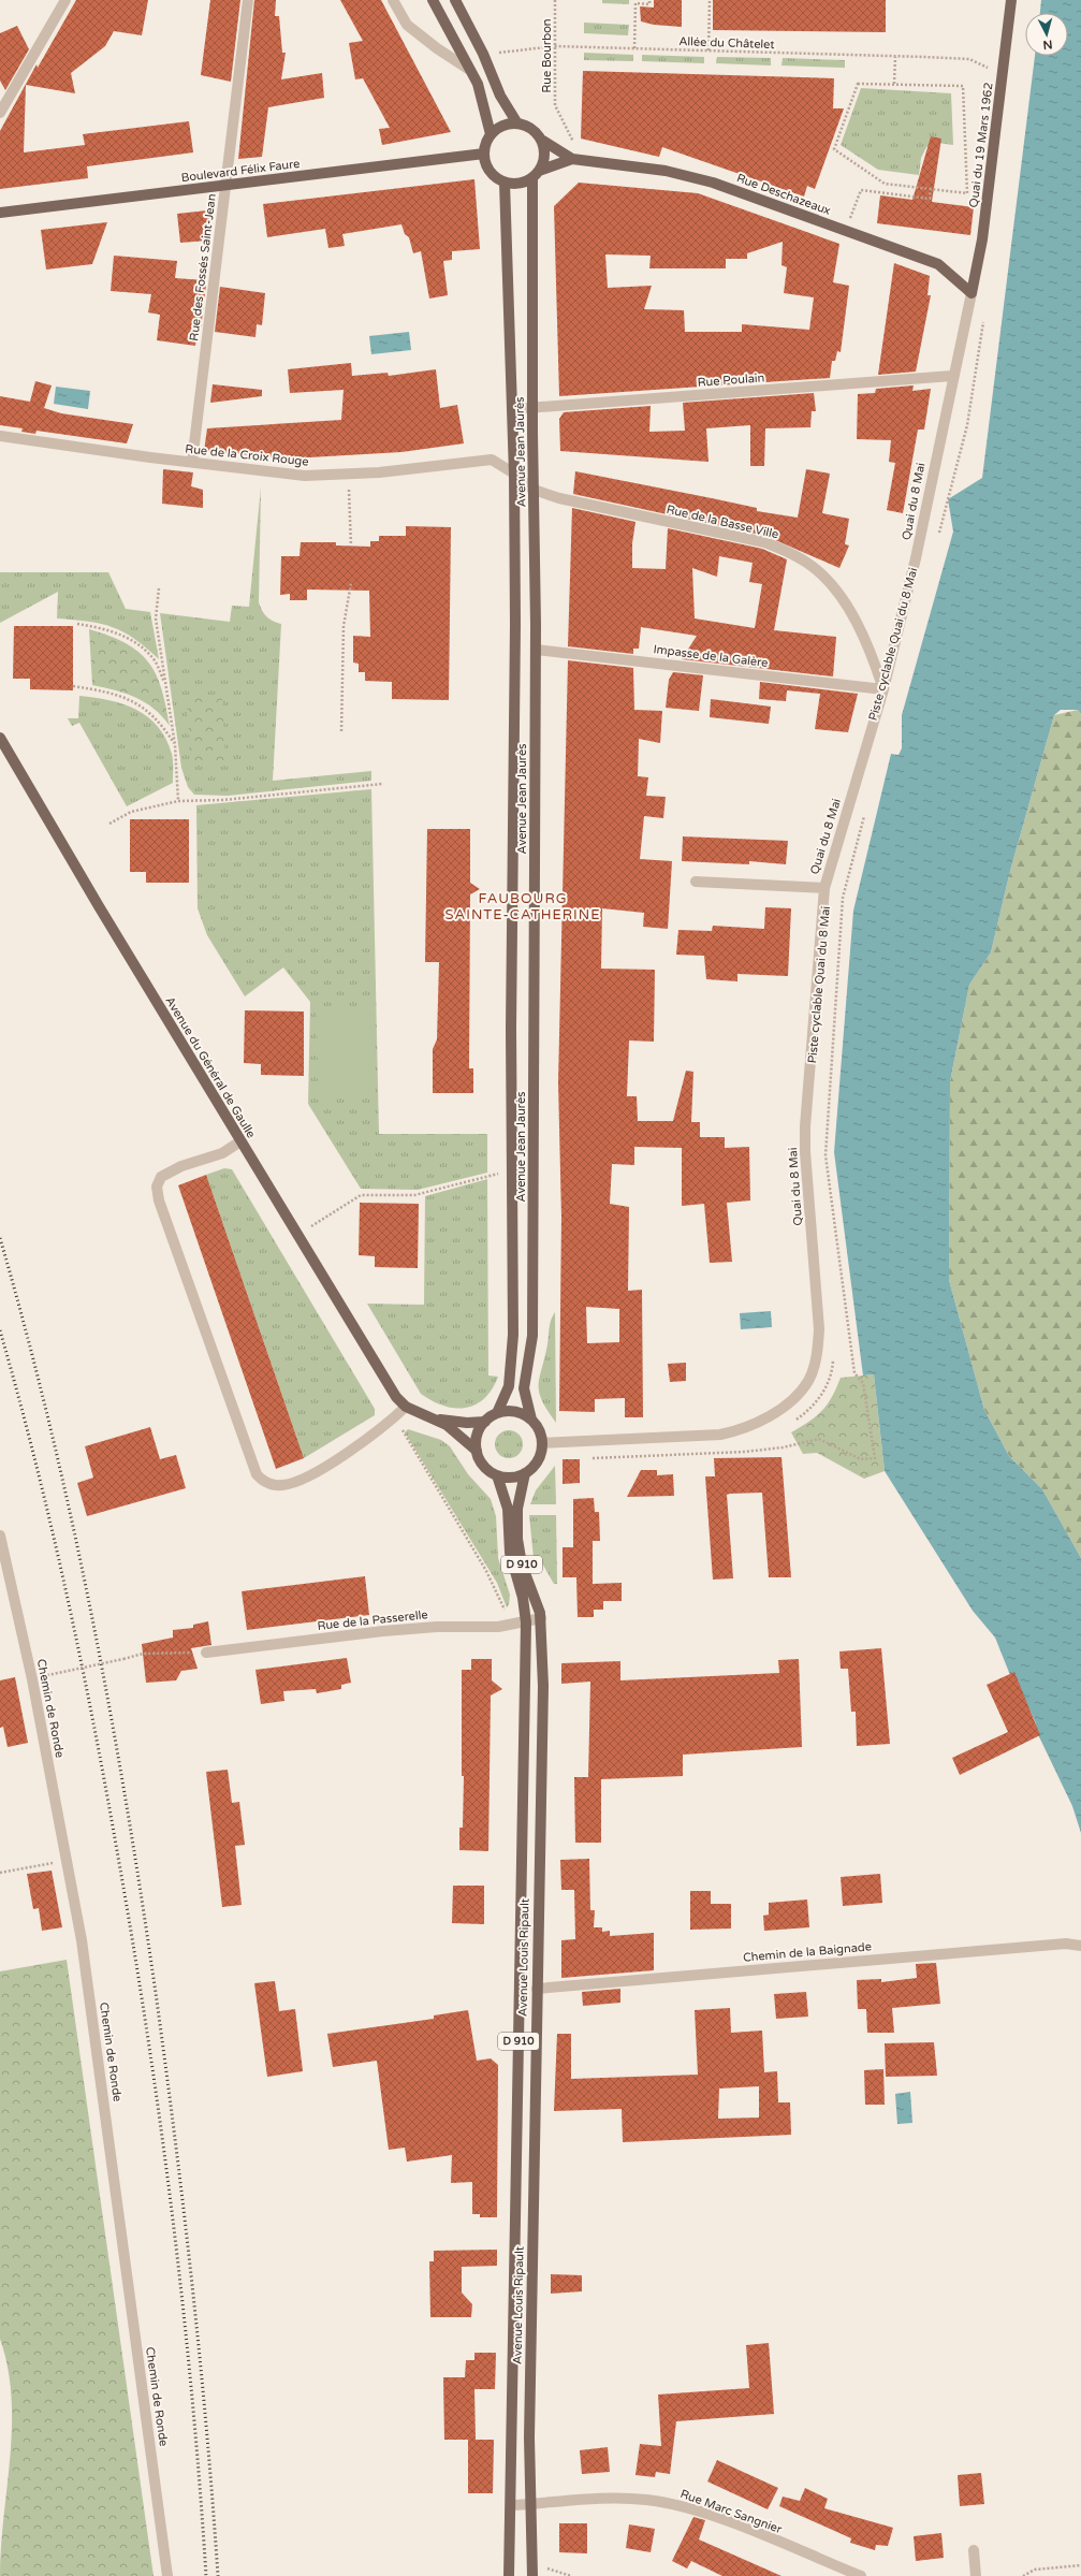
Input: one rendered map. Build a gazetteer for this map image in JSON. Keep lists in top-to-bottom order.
{
  "streets": {
    "main road": [
      "Quai du 19 Mars 1962",
      "Boulevard Félix Faure",
      "Rue Deschazeaux",
      "Avenue Jean Jaurès",
      "Avenue du Général de Gaulle",
      "D 910",
      "Avenue Louis Ripault"
    ],
    "street": [
      "Rue des Fossés Saint-Jean",
      "Rue Poulain",
      "Rue de la Croix Rouge",
      "Quai du 8 Mai",
      "Rue de la Basse Ville",
      "Impasse de la Galère",
      "Rue de la Passerelle",
      "Chemin de Ronde",
      "Chemin de la Baignade",
      "Rue Marc Sangnier"
    ],
    "path": ["Allée du Châtelet", "Rue Bourbon"]
  },
  "crossings": [
    ["Allée du Châtelet", "Rue Bourbon"],
    ["Rue Bourbon", "Rue Deschazeaux"],
    ["Quai du 19 Mars 1962", "Rue Deschazeaux"],
    ["Quai du 19 Mars 1962", "Quai du 8 Mai"],
    ["Boulevard Félix Faure", "Rue Deschazeaux"],
    ["Boulevard Félix Faure", "Rue des Fossés Saint-Jean"],
    ["Boulevard Félix Faure", "Avenue Jean Jaurès"],
    ["Rue Deschazeaux", "Avenue Jean Jaurès"],
    ["Rue Deschazeaux", "Quai du 8 Mai"],
    ["Rue des Fossés Saint-Jean", "Rue de la Croix Rouge"],
    ["Rue Poulain", "Avenue Jean Jaurès"],
    ["Rue Poulain", "Quai du 8 Mai"],
    ["Avenue Jean Jaurès", "Rue de la Croix Rouge"],
    ["Avenue Jean Jaurès", "Quai du 8 Mai"],
    ["Avenue Jean Jaurès", "Rue de la Basse Ville"],
    ["Avenue Jean Jaurès", "Impasse de la Galère"],
    ["Avenue Jean Jaurès", "Avenue du Général de Gaulle"],
    ["Avenue Jean Jaurès", "Avenue Louis Ripault"],
    ["Rue de la Croix Rouge", "Rue de la Basse Ville"],
    ["Quai du 8 Mai", "Rue de la Basse Ville"],
    ["Quai du 8 Mai", "Impasse de la Galère"],
    ["Quai du 8 Mai", "Avenue du Général de Gaulle"],
    ["Quai du 8 Mai", "Avenue Louis Ripault"],
    ["Rue de la Basse Ville", "Impasse de la Galère"],
    ["Avenue du Général de Gaulle", "Avenue Louis Ripault"],
    ["Rue de la Passerelle", "Avenue Louis Ripault"],
    ["Chemin de la Baignade", "Avenue Louis Ripault"],
    ["Avenue Louis Ripault", "Rue Marc Sangnier"]
  ],
  "districts": ["FAUBOURG SAINTE-CATHERINE"],
  "north": "bottom"
}
